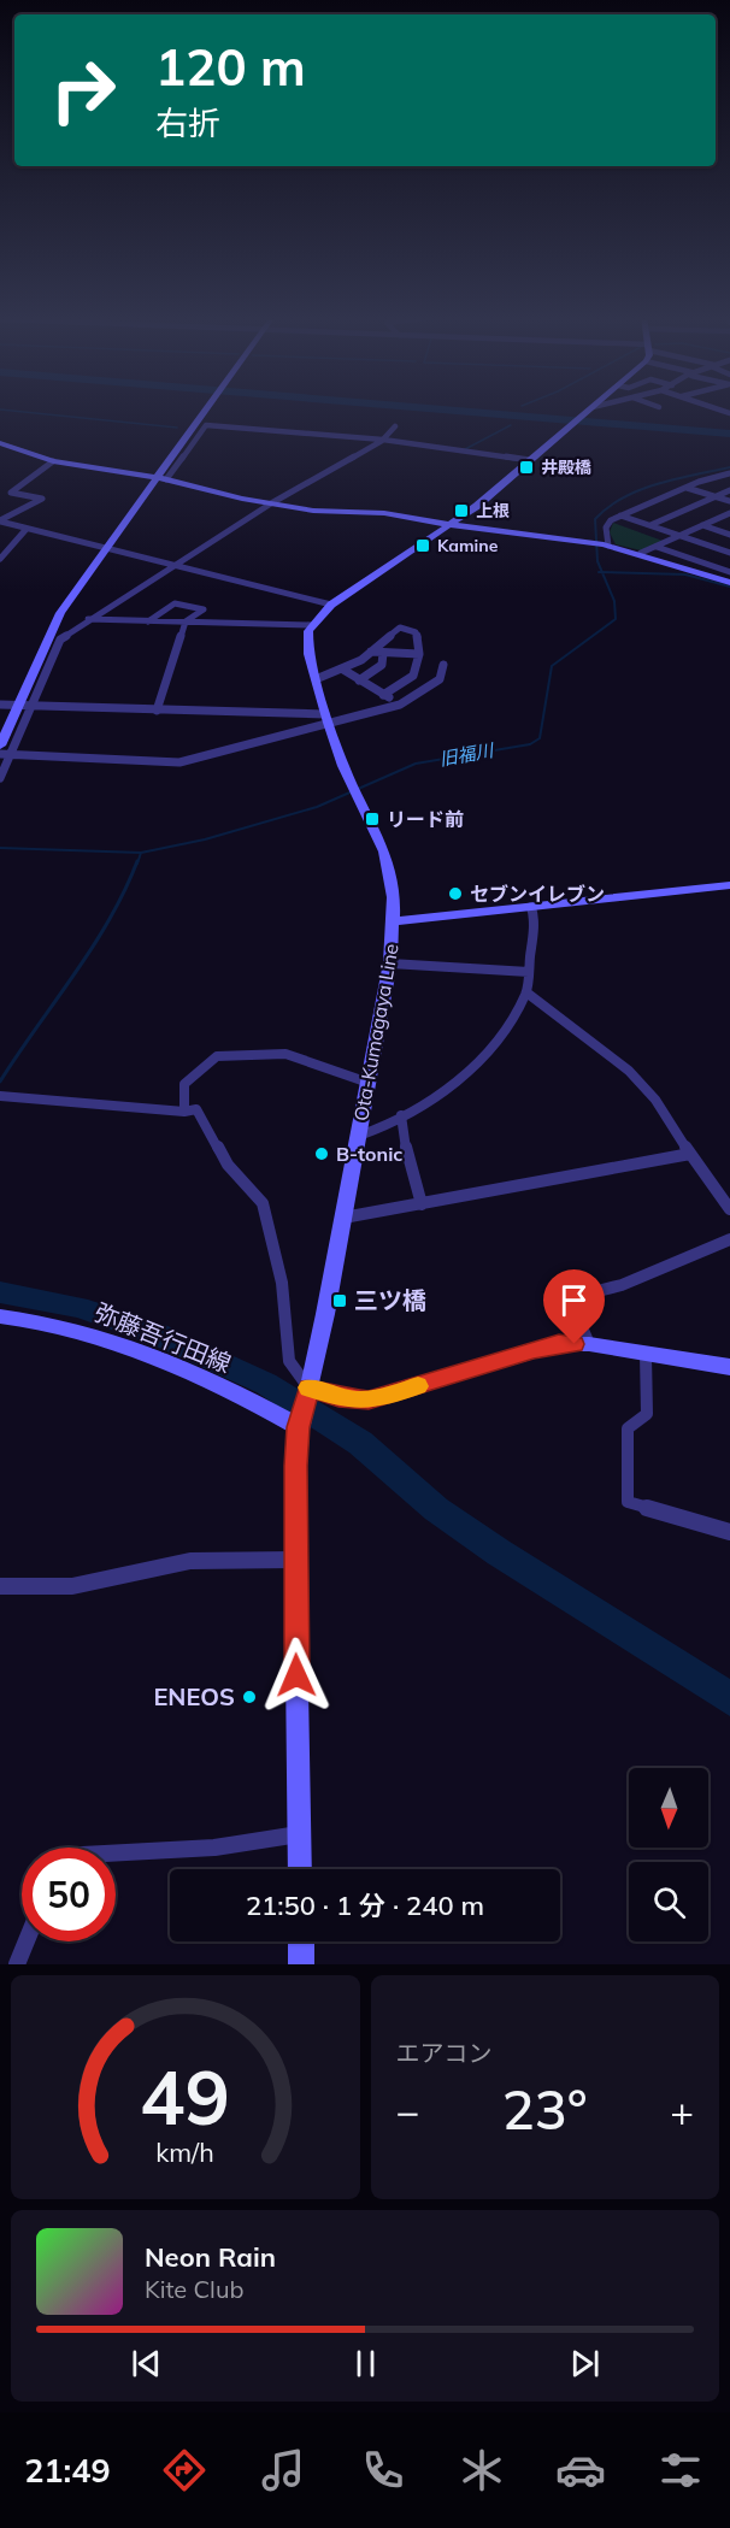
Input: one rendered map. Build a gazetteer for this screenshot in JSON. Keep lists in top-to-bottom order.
{
  "streets": {
    "street": ["Ota-Kumagaya Line", "弥藤吾行田線"]
  },
  "crossings": [
    ["Ota-Kumagaya Line", "弥藤吾行田線"]
  ],
  "water": ["旧福川"],
  "places": {
    "transit": [
      "井殿橋",
      "上根",
      "Kamine",
      "リード前",
      "三ツ橋"
    ],
    "other": ["セブンイレブン", "B-tonic", "ENEOS"]
  },
  "north": "bottom",
  "page": {
    "turn": ["120 m", "右折"],
    "limit": "50",
    "trip": "21:50 · 1 分 · 240 m",
    "tile": "エアコン",
    "heat": ["−", "23°", "+"],
    "song": ["Neon Rain", "Kite Club"],
    "tabs": "21:49",
    "gauge": ["49", "km/h"]
  }
}
